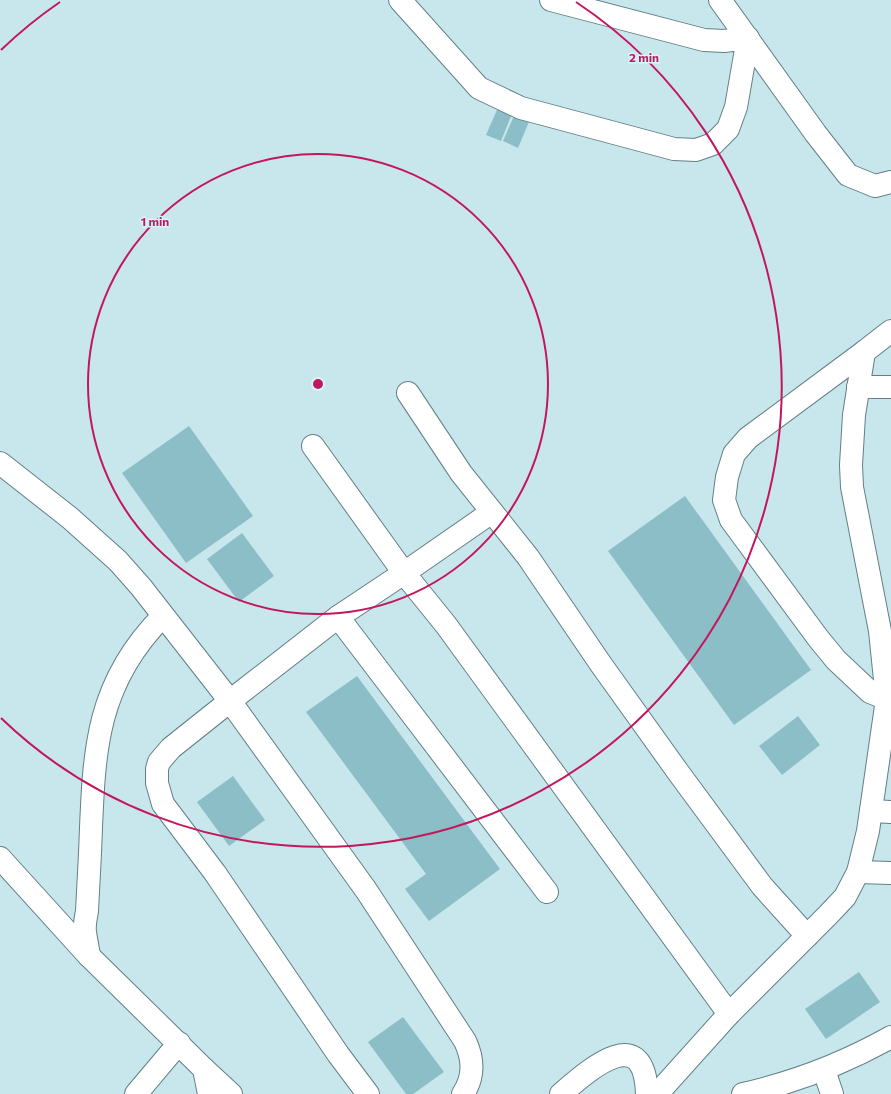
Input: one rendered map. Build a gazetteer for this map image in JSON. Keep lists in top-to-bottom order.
{
  "rings": ["2 min", "1 min"]
}
